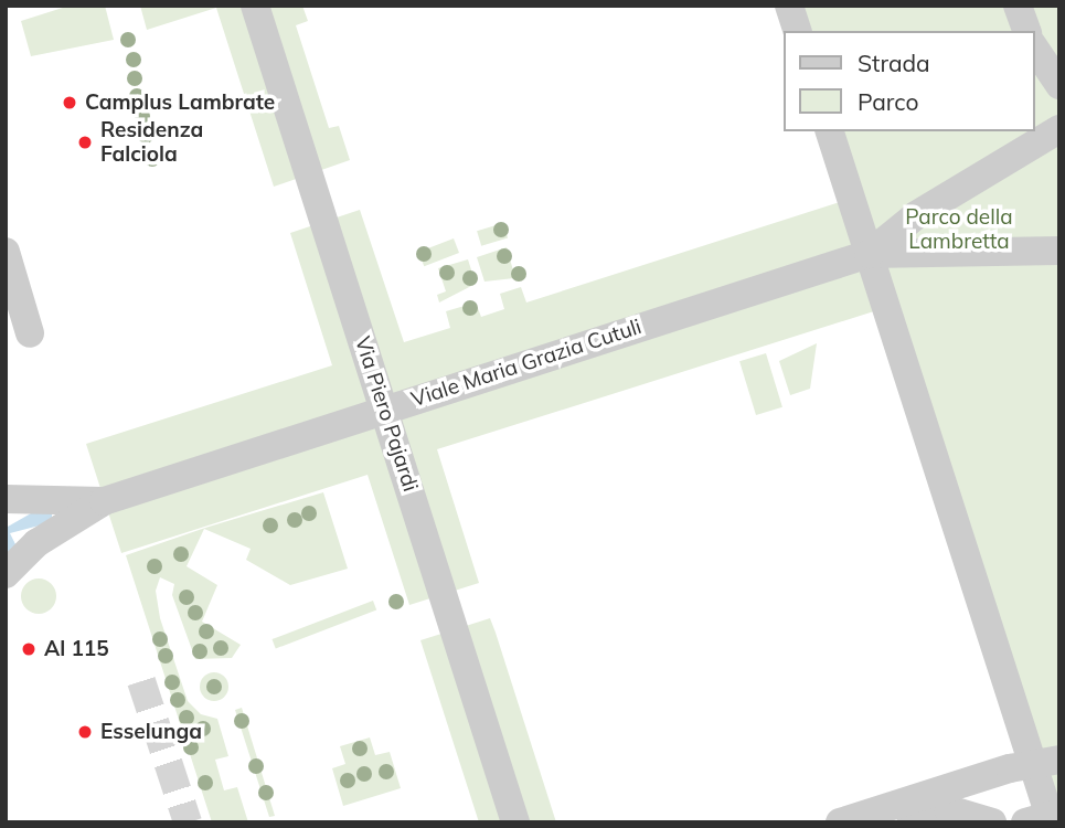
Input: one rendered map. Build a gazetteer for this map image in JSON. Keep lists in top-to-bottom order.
{
  "streets": {
    "street": ["Viale Maria Grazia Cutuli", "Via Piero Pajardi"]
  },
  "crossings": [
    ["Viale Maria Grazia Cutuli", "Via Piero Pajardi"]
  ],
  "parks": ["Parco della Lambretta"],
  "places": [
    "Camplus Lambrate",
    "Residenza Falciola",
    "Al 115",
    "Esselunga"
  ],
  "legend": ["Strada", "Parco"]
}
